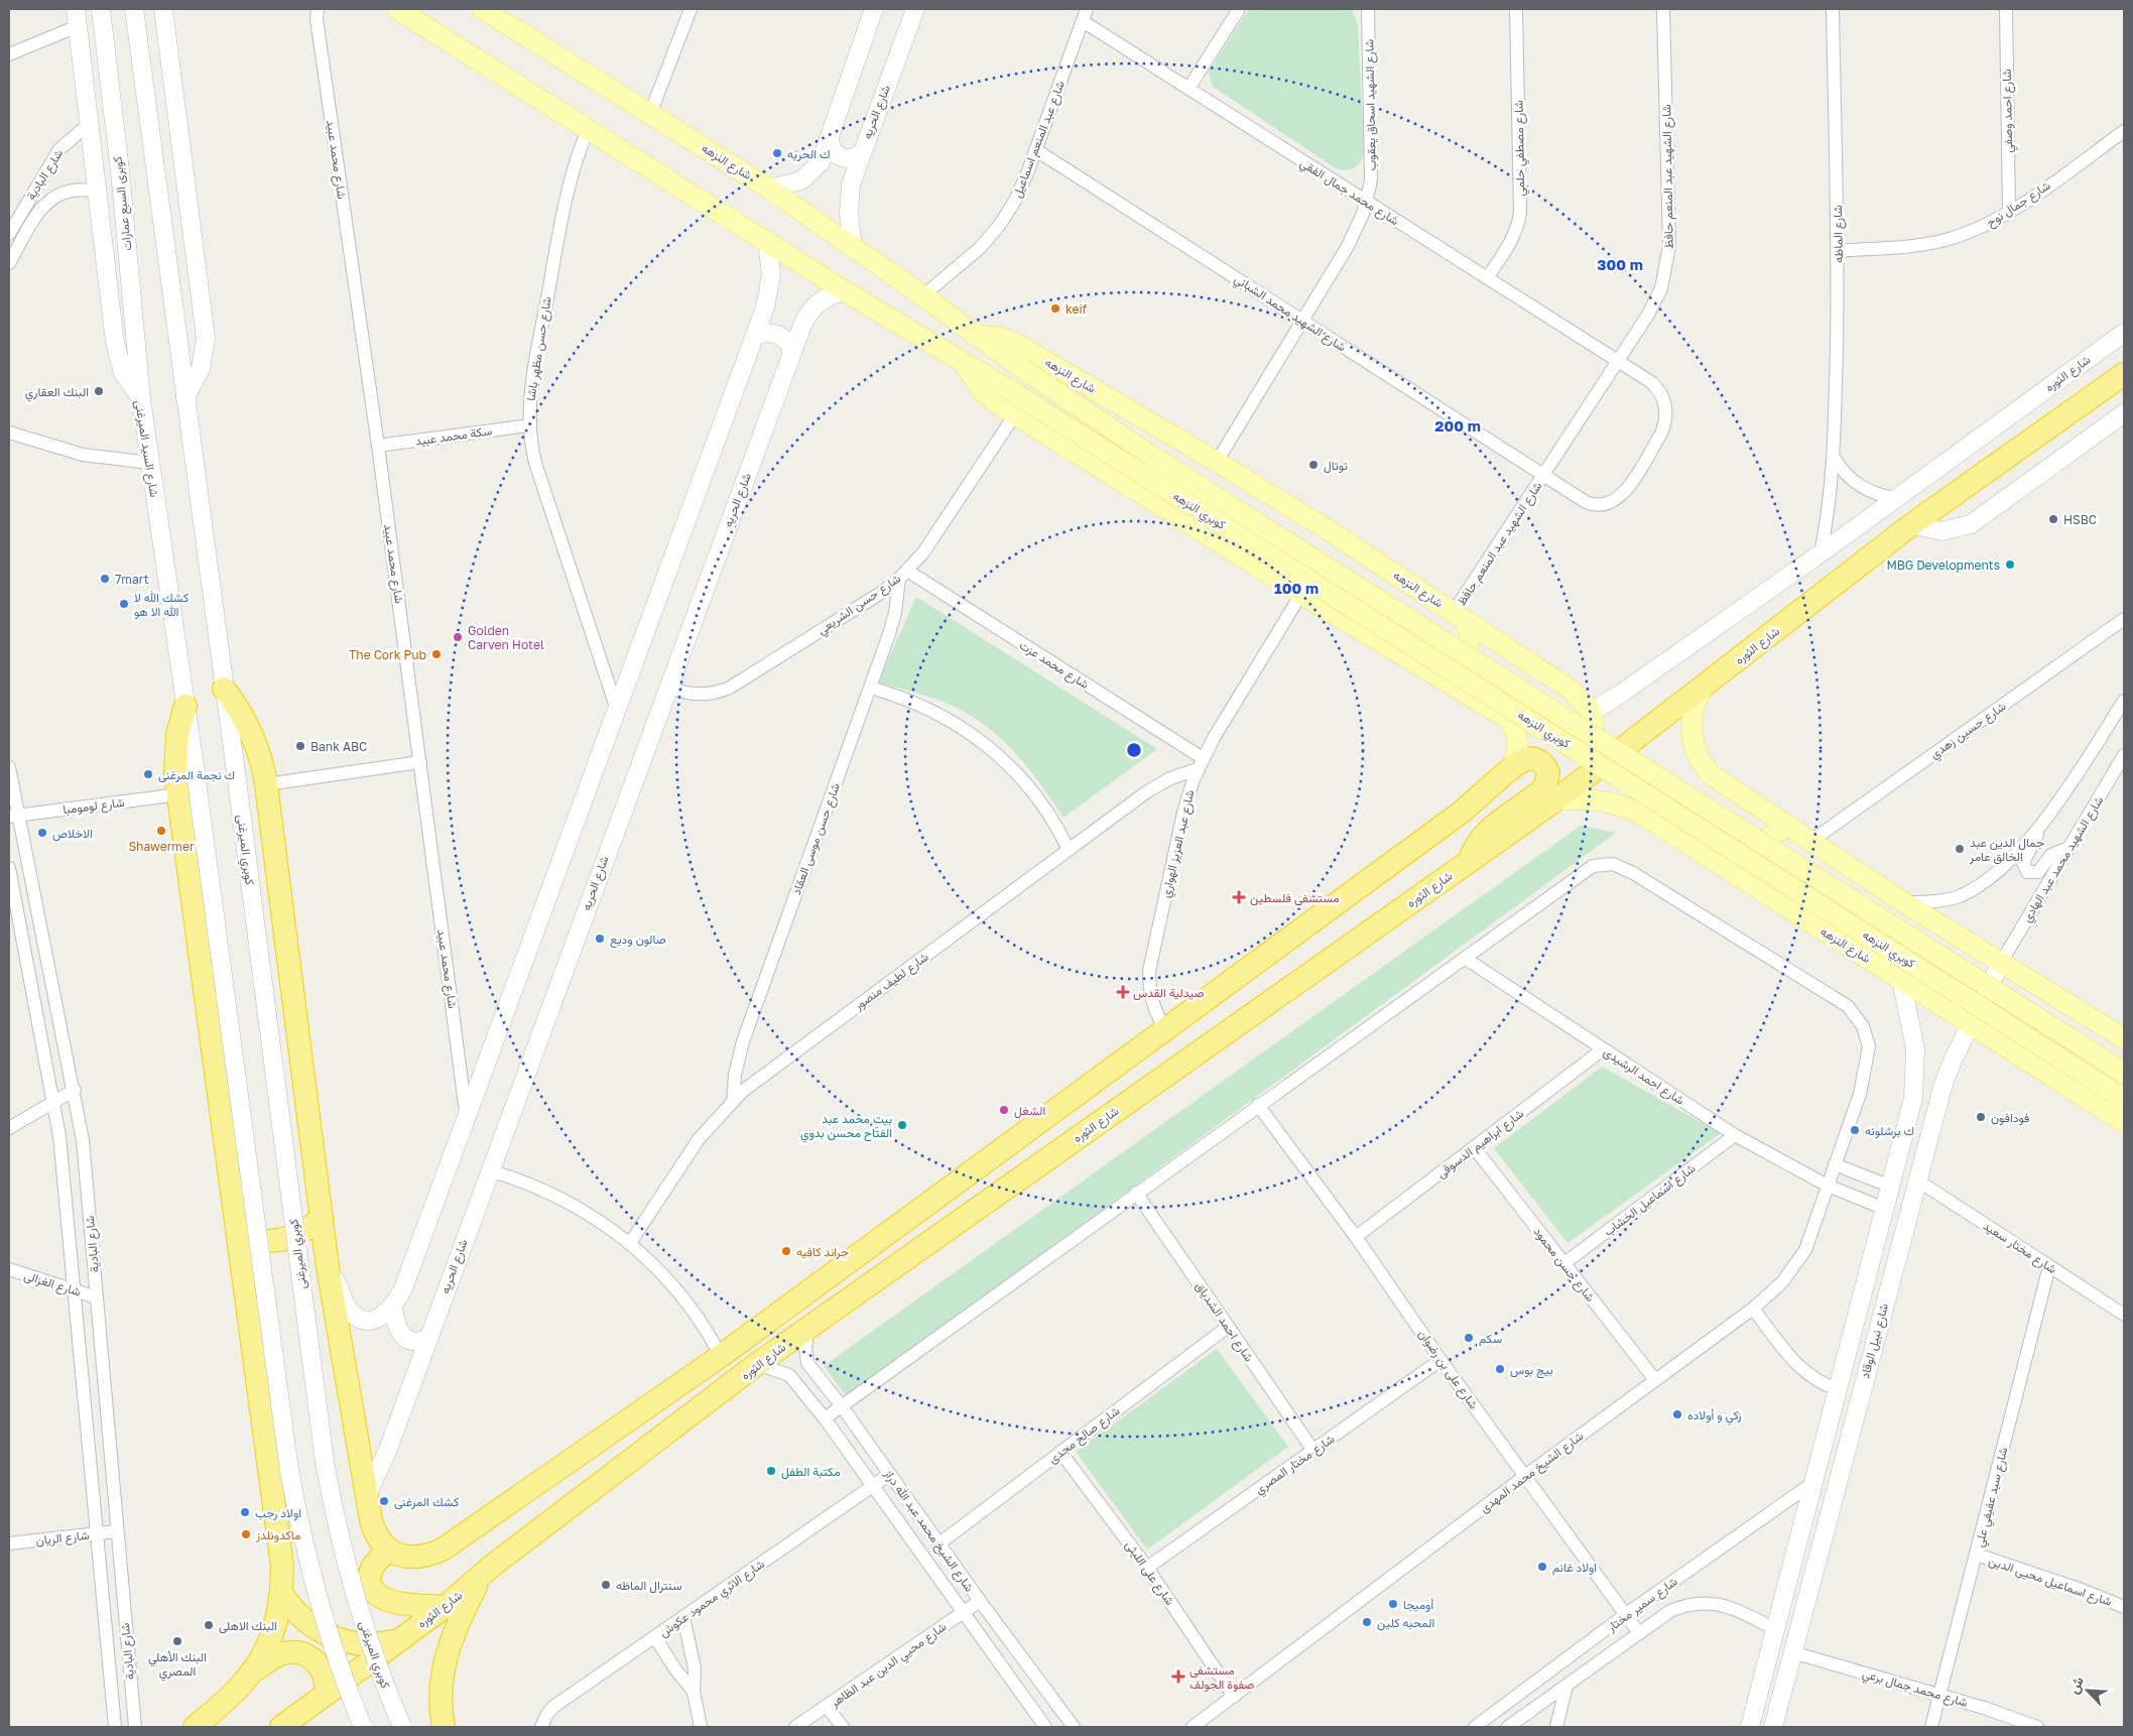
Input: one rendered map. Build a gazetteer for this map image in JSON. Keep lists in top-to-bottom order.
{
  "streets": {
    "highway": ["شارع الثوره"],
    "main road": ["شارع النزهه", "كوبري النزهه"],
    "street": [
      "شارع الشهيد اسحاق يعقوب",
      "شارع احمد وصفي",
      "شارع الحريه",
      "شارع عبد المنعم اسماعيل",
      "شارع مصطفي حلمي",
      "شارع محمد عبيد",
      "شارع البادية",
      "شارع الشهيد عبد المنعم حافظ",
      "شارع محمد جمال الفقي",
      "كوبرى السبع عمارات",
      "شارع جمال نوح",
      "شارع الماظه",
      "شارع الشهيد محمد الشباني",
      "شارع حسن مظهر باشا",
      "سكة محمد عبيد",
      "شارع السيد الميرغنى",
      "شارع حسن الشريعي",
      "شارع محمد عزت",
      "شارع حسين زهدي",
      "شارع لومومبا",
      "شارع حسن موسى العقاد",
      "شارع عبد العزيز الهواري",
      "كوبري الميرغنى",
      "شارع الشهيد محمد عبد الهادي",
      "شارع لطيف منصور",
      "شارع احمد الرشيدى",
      "شارع ابراهيم الدسوقى",
      "شارع اسماعيل الخشاب",
      "شارع مختار سعيد",
      "شارع حسن محمود",
      "شارع الغزالى",
      "شارع احمد الشدياق",
      "شارع نبيل الوقاد",
      "شارع على بن رضوان",
      "شارع صالح مجدى",
      "شارع مختار المصري",
      "شارع الشيخ محمد المهدى",
      "شارع سيد عفيفي علي",
      "شارع الشيخ محمد عبد الله دراز",
      "شارع الريان",
      "شارع على الليثى",
      "شارع اسماعيل محيى الدين",
      "شارع الاثري محمود عكوش",
      "شارع سمير مختار",
      "شارع محيي الدين عبد الظاهر",
      "شارع محمد جمال برعي"
    ]
  },
  "crossings": [
    ["شارع الشهيد اسحاق يعقوب", "شارع النزهه"],
    ["شارع الشهيد اسحاق يعقوب", "شارع محمد جمال الفقي"],
    ["شارع الشهيد اسحاق يعقوب", "شارع الشهيد محمد الشباني"],
    ["شارع احمد وصفي", "شارع جمال نوح"],
    ["شارع الحريه", "شارع النزهه"],
    ["شارع الحريه", "شارع حسن الشريعي"],
    ["شارع عبد المنعم اسماعيل", "شارع النزهه"],
    ["شارع عبد المنعم اسماعيل", "شارع محمد جمال الفقي"],
    ["شارع عبد المنعم اسماعيل", "شارع الشهيد محمد الشباني"],
    ["شارع مصطفي حلمي", "شارع محمد جمال الفقي"],
    ["شارع محمد عبيد", "سكة محمد عبيد"],
    ["شارع النزهه", "شارع الشهيد عبد المنعم حافظ"],
    ["شارع النزهه", "شارع الثوره"],
    ["شارع النزهه", "كوبري النزهه"],
    ["شارع النزهه", "شارع نبيل الوقاد"],
    ["شارع البادية", "شارع السيد الميرغنى"],
    ["شارع البادية", "شارع لومومبا"],
    ["شارع البادية", "شارع الغزالى"],
    ["شارع البادية", "شارع الريان"],
    ["شارع الشهيد عبد المنعم حافظ", "شارع محمد جمال الفقي"],
    ["شارع الشهيد عبد المنعم حافظ", "شارع الشهيد محمد الشباني"],
    ["كوبرى السبع عمارات", "شارع السيد الميرغنى"],
    ["شارع جمال نوح", "شارع الماظه"],
    ["شارع الماظه", "شارع الثوره"],
    ["شارع حسن مظهر باشا", "سكة محمد عبيد"],
    ["شارع الثوره", "شارع الشيخ محمد عبد الله دراز"],
    ["شارع حسن الشريعي", "شارع محمد عزت"],
    ["شارع حسن الشريعي", "شارع حسن موسى العقاد"],
    ["شارع محمد عزت", "شارع حسن موسى العقاد"],
    ["شارع محمد عزت", "شارع عبد العزيز الهواري"],
    ["شارع محمد عزت", "شارع لطيف منصور"],
    ["شارع حسن موسى العقاد", "شارع لطيف منصور"],
    ["شارع عبد العزيز الهواري", "شارع لطيف منصور"],
    ["شارع الشهيد محمد عبد الهادي", "شارع نبيل الوقاد"],
    ["شارع احمد الرشيدى", "شارع ابراهيم الدسوقى"],
    ["شارع احمد الرشيدى", "شارع اسماعيل الخشاب"],
    ["شارع احمد الرشيدى", "شارع نبيل الوقاد"],
    ["شارع احمد الرشيدى", "شارع الشيخ محمد المهدى"],
    ["شارع ابراهيم الدسوقى", "شارع حسن محمود"],
    ["شارع ابراهيم الدسوقى", "شارع على بن رضوان"],
    ["شارع اسماعيل الخشاب", "شارع حسن محمود"],
    ["شارع مختار سعيد", "شارع نبيل الوقاد"],
    ["شارع مختار سعيد", "شارع سيد عفيفي علي"],
    ["شارع حسن محمود", "شارع الشيخ محمد المهدى"],
    ["شارع احمد الشدياق", "شارع صالح مجدى"],
    ["شارع احمد الشدياق", "شارع مختار المصري"],
    ["شارع احمد الشدياق", "شارع الشيخ محمد المهدى"],
    ["شارع نبيل الوقاد", "شارع سمير مختار"],
    ["شارع نبيل الوقاد", "شارع محمد جمال برعي"],
    ["شارع على بن رضوان", "شارع مختار المصري"],
    ["شارع على بن رضوان", "شارع الشيخ محمد المهدى"],
    ["شارع على بن رضوان", "شارع سمير مختار"],
    ["شارع صالح مجدى", "شارع الشيخ محمد عبد الله دراز"],
    ["شارع صالح مجدى", "شارع على الليثى"],
    ["شارع مختار المصري", "شارع على الليثى"],
    ["شارع الشيخ محمد المهدى", "شارع الشيخ محمد عبد الله دراز"],
    ["شارع الشيخ محمد المهدى", "شارع على الليثى"],
    ["شارع سيد عفيفي علي", "شارع اسماعيل محيى الدين"],
    ["شارع سيد عفيفي علي", "شارع محمد جمال برعي"],
    ["شارع الشيخ محمد عبد الله دراز", "شارع الاثري محمود عكوش"],
    ["شارع الشيخ محمد عبد الله دراز", "شارع محيي الدين عبد الظاهر"]
  ],
  "places": {
    "other": [
      "ك الحريه",
      "keif",
      "البنك العقاري",
      "توتال",
      "HSBC",
      "MBG Developments",
      "7mart",
      "كشك الله لا الله الا هو",
      "Golden Carven Hotel",
      "The Cork Pub",
      "Bank ABC",
      "ك نجمة المرغنى",
      "Shawermer",
      "الاخلاص",
      "جمال الدين عبد الخالق عامر",
      "صالون وديع",
      "الشغل",
      "فودافون",
      "بيت محمد عبد الفتاح محسن بدوي",
      "ك برشلونه",
      "جراند كافيه",
      "سكم",
      "بيج بوس",
      "زكي و أولاده",
      "مكتبة الطفل",
      "كشك المرغنى",
      "اولاد رجب",
      "ماكدونلدز",
      "اولاد غانم",
      "سنترال الماظه",
      "أوميجا",
      "المحبه كلين",
      "البنك الاهلى",
      "البنك الأهلي المصري"
    ],
    "health": ["مستشفى فلسطين", "صيدلية القدس", "مستشفى صفوة الجولف"]
  },
  "north": "top left",
  "rings": ["300 m", "200 m", "100 m"]
}
